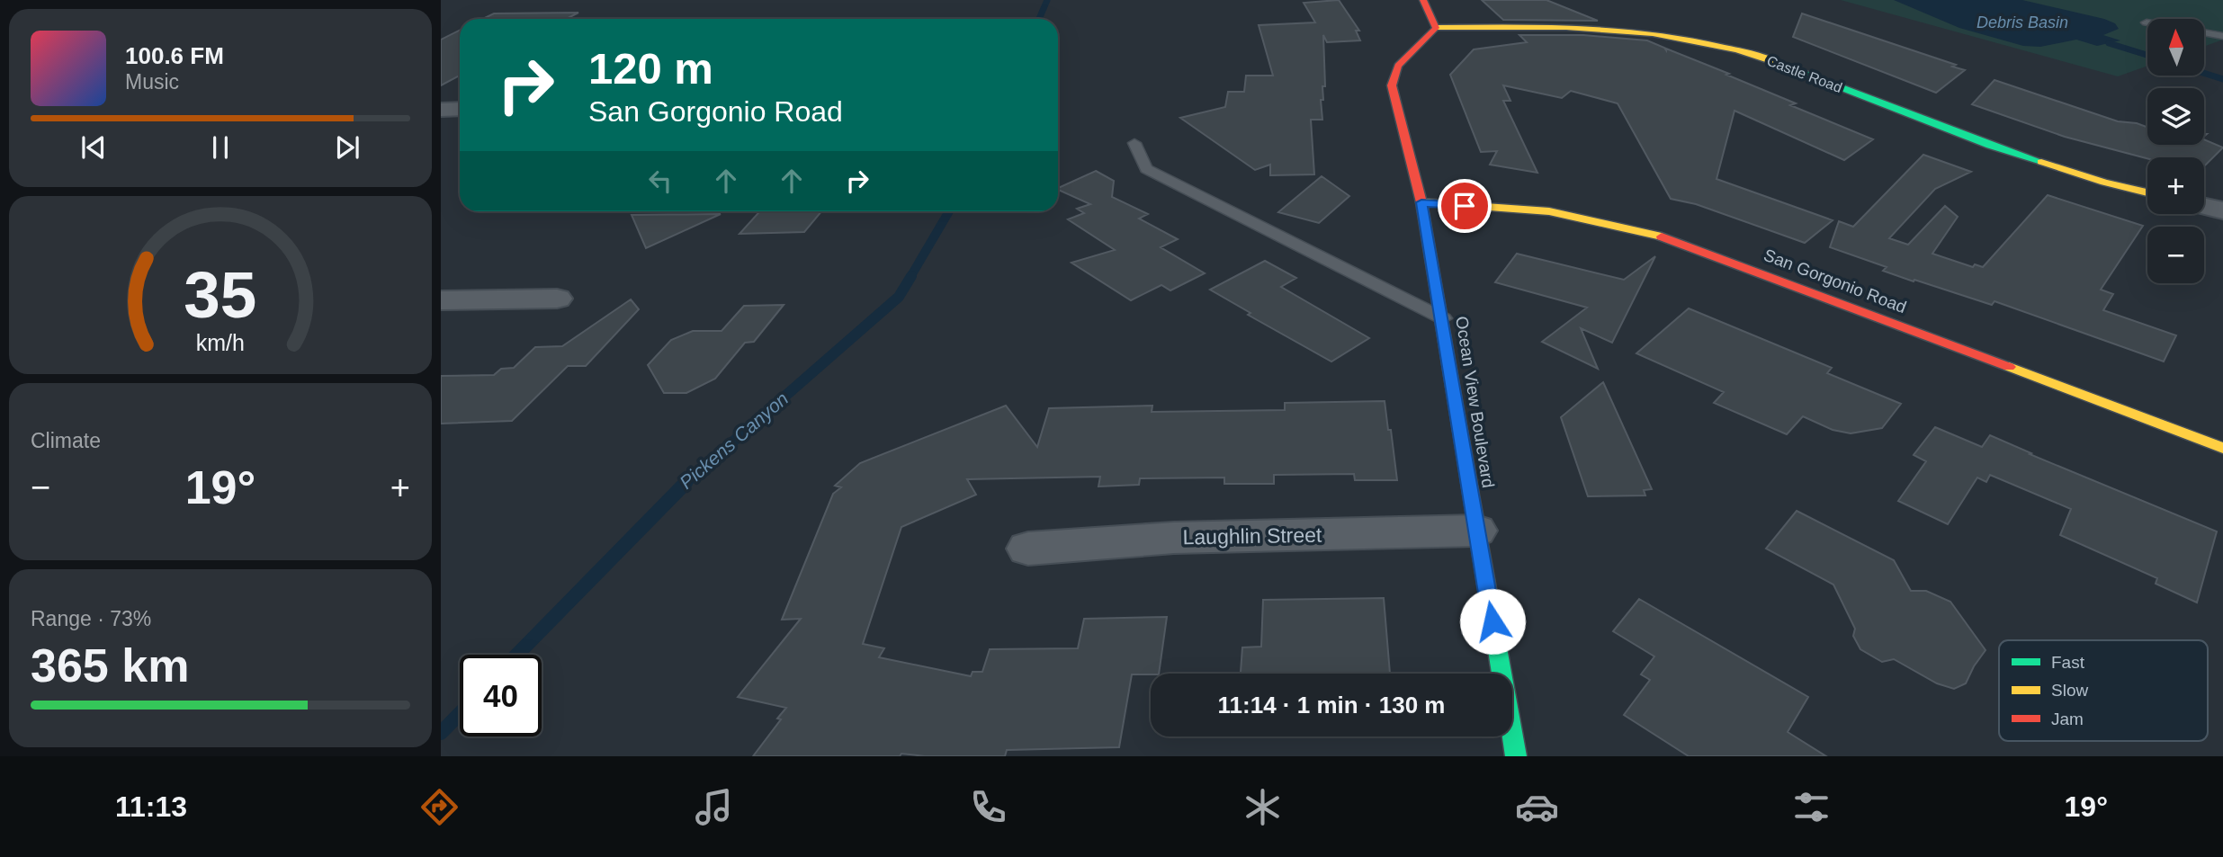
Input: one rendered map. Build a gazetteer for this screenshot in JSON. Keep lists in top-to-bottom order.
{
  "streets": {
    "street": [
      "Castle Road",
      "San Gorgonio Road",
      "Ocean View Boulevard",
      "Laughlin Street"
    ]
  },
  "crossings": [
    ["Castle Road", "Ocean View Boulevard"],
    ["San Gorgonio Road", "Ocean View Boulevard"],
    ["Ocean View Boulevard", "Laughlin Street"]
  ],
  "water": ["Debris Basin", "Pickens Canyon"],
  "legend": ["Fast", "Slow", "Jam"],
  "north": "top",
  "page": {
    "map_buttons": ["+", "−"],
    "turn": ["120 m", "San Gorgonio Road"],
    "song": ["100.6 FM", "Music"],
    "tile": [
      "Climate",
      ["Range · 73%", "365 km"]
    ],
    "heat": ["−", "19°", "+"],
    "limit": "40",
    "trip": "11:14 · 1 min · 130 m",
    "tabs": ["11:13", "19°"],
    "gauge": ["35", "km/h"]
  }
}
